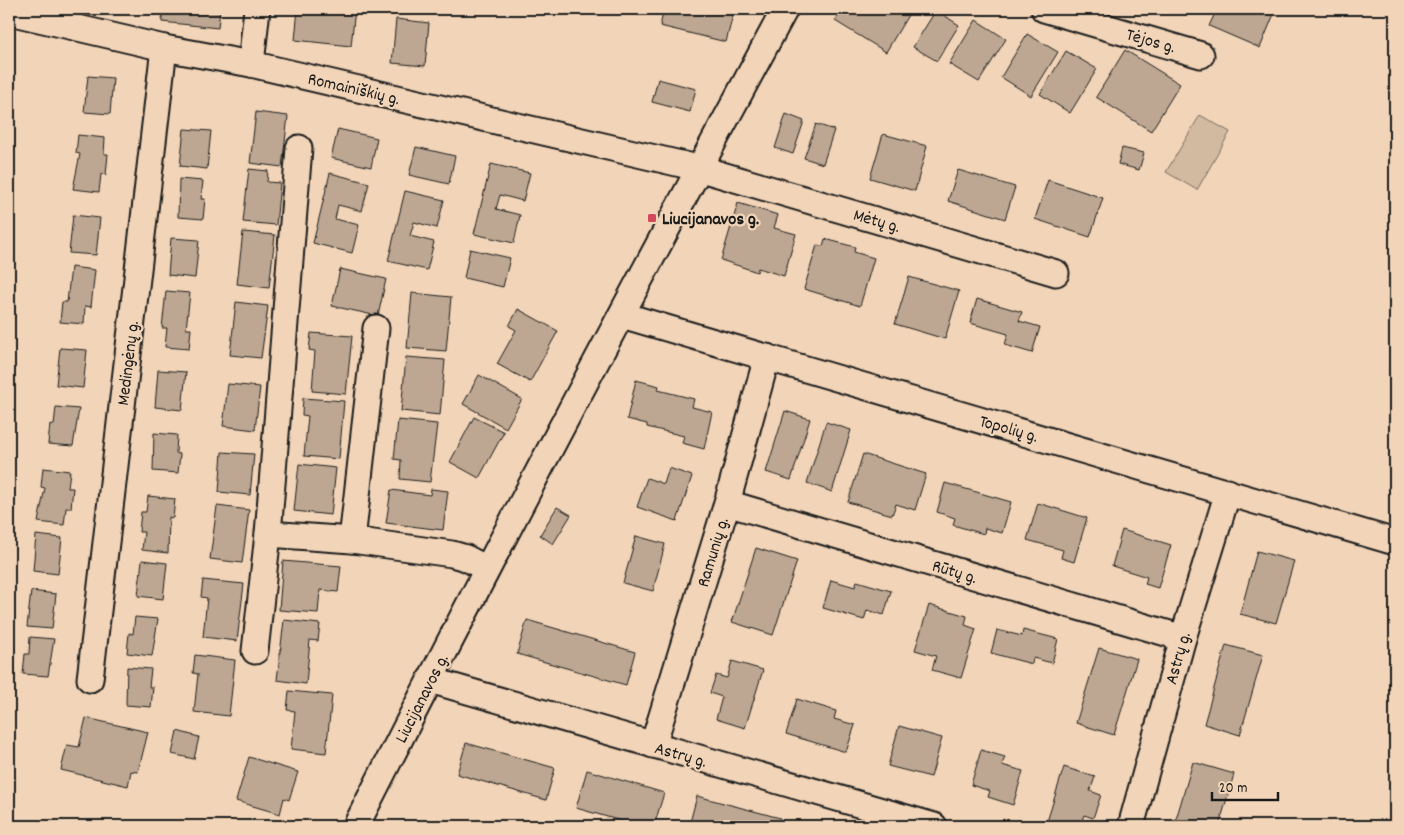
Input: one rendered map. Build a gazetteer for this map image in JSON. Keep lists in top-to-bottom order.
{
  "streets": {
    "street": [
      "Tėjos g.",
      "Romainiškių g.",
      "Mėtų g.",
      "Medingėnų g.",
      "Topolių g.",
      "Ramunių g.",
      "Rūtų g.",
      "Astrų g.",
      "Liucijanavos g."
    ]
  },
  "crossings": [
    ["Romainiškių g.", "Mėtų g."],
    ["Romainiškių g.", "Medingėnų g."],
    ["Romainiškių g.", "Liucijanavos g."],
    ["Mėtų g.", "Liucijanavos g."],
    ["Topolių g.", "Ramunių g."],
    ["Topolių g.", "Astrų g."],
    ["Topolių g.", "Liucijanavos g."],
    ["Ramunių g.", "Rūtų g."],
    ["Ramunių g.", "Astrų g."],
    ["Rūtų g.", "Astrų g."],
    ["Astrų g.", "Liucijanavos g."]
  ],
  "places": {
    "transit": ["Liucijanavos g."]
  },
  "scale_bar": "20 m"
}
